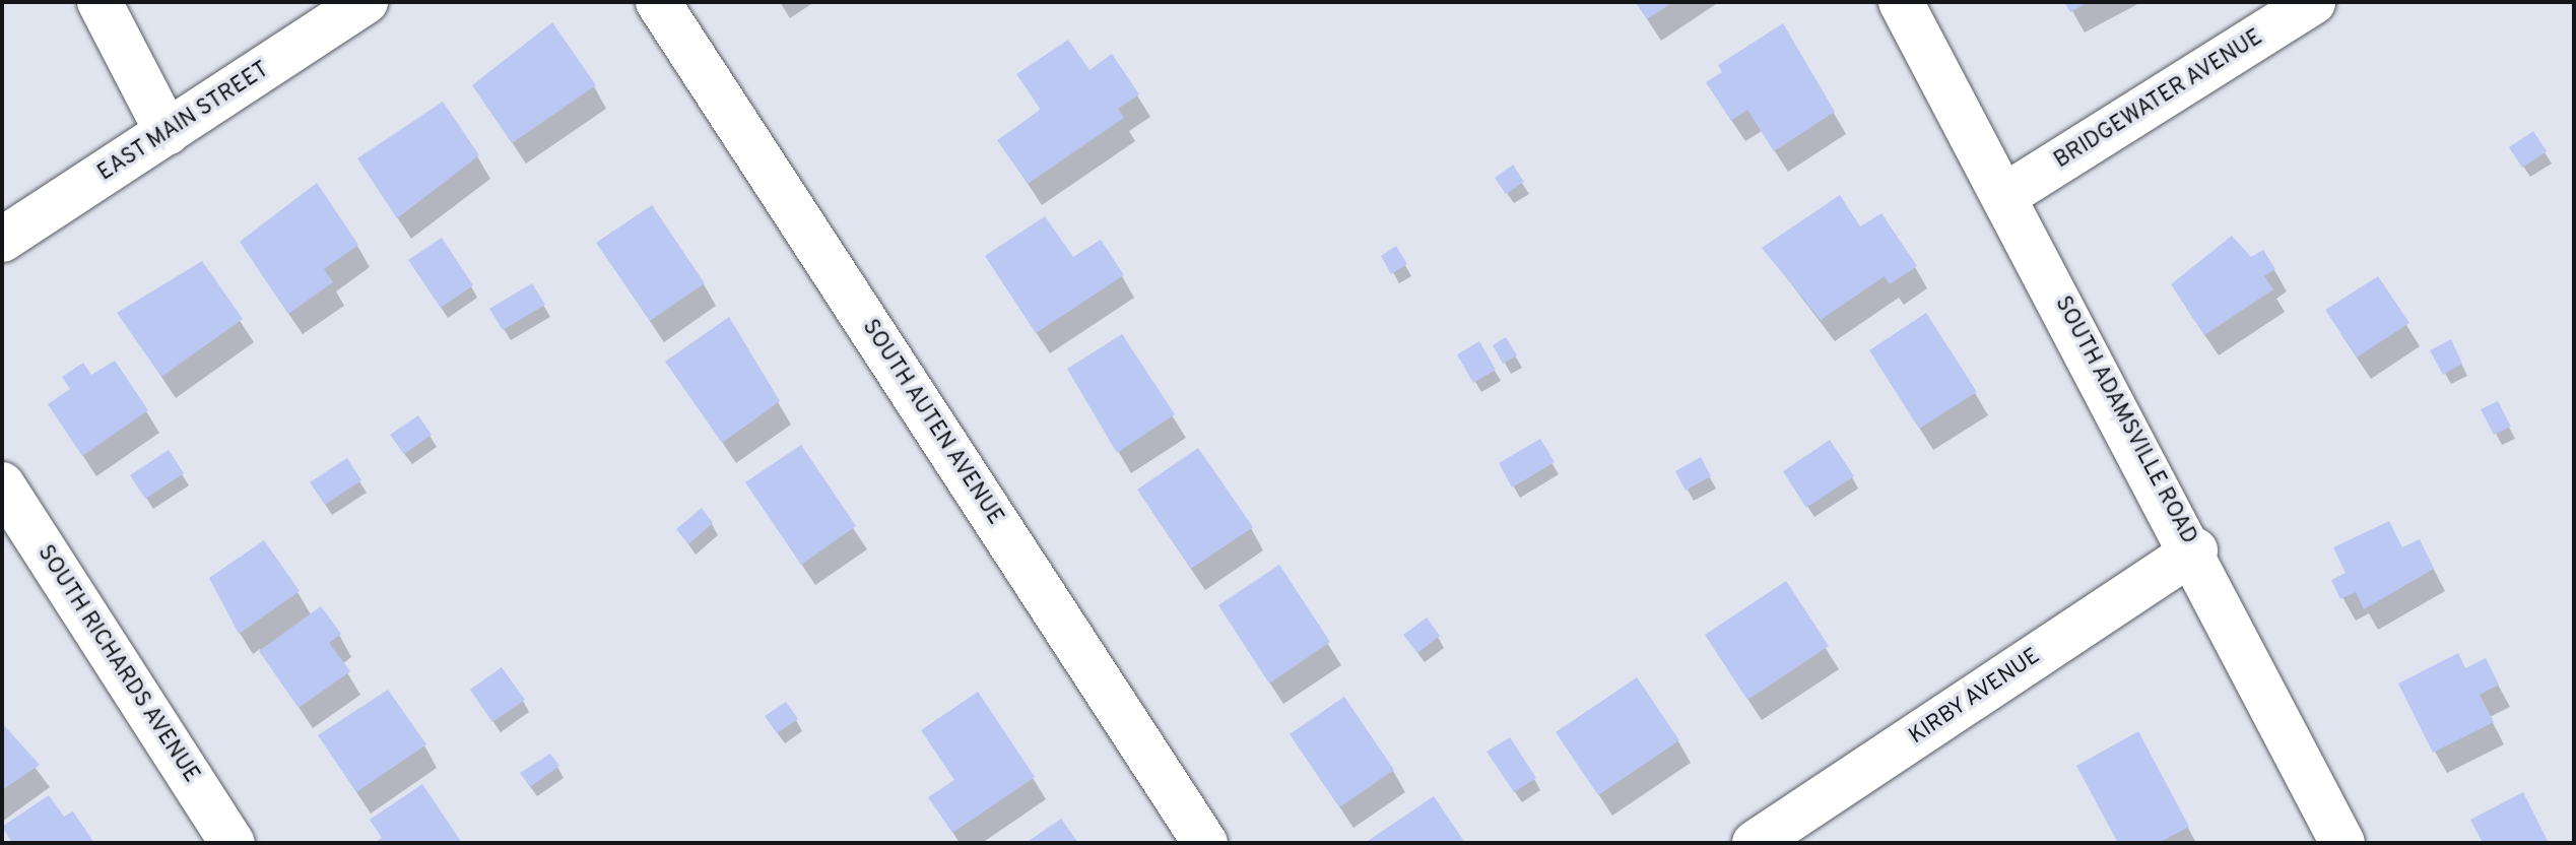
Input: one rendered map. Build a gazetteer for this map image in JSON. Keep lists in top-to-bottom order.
{
  "streets": {
    "street": [
      "BRIDGEWATER AVENUE",
      "EAST MAIN STREET",
      "SOUTH ADAMSVILLE ROAD",
      "SOUTH AUTEN AVENUE",
      "SOUTH RICHARDS AVENUE",
      "KIRBY AVENUE"
    ]
  },
  "crossings": [
    ["BRIDGEWATER AVENUE", "SOUTH ADAMSVILLE ROAD"],
    ["SOUTH ADAMSVILLE ROAD", "KIRBY AVENUE"]
  ]
}
